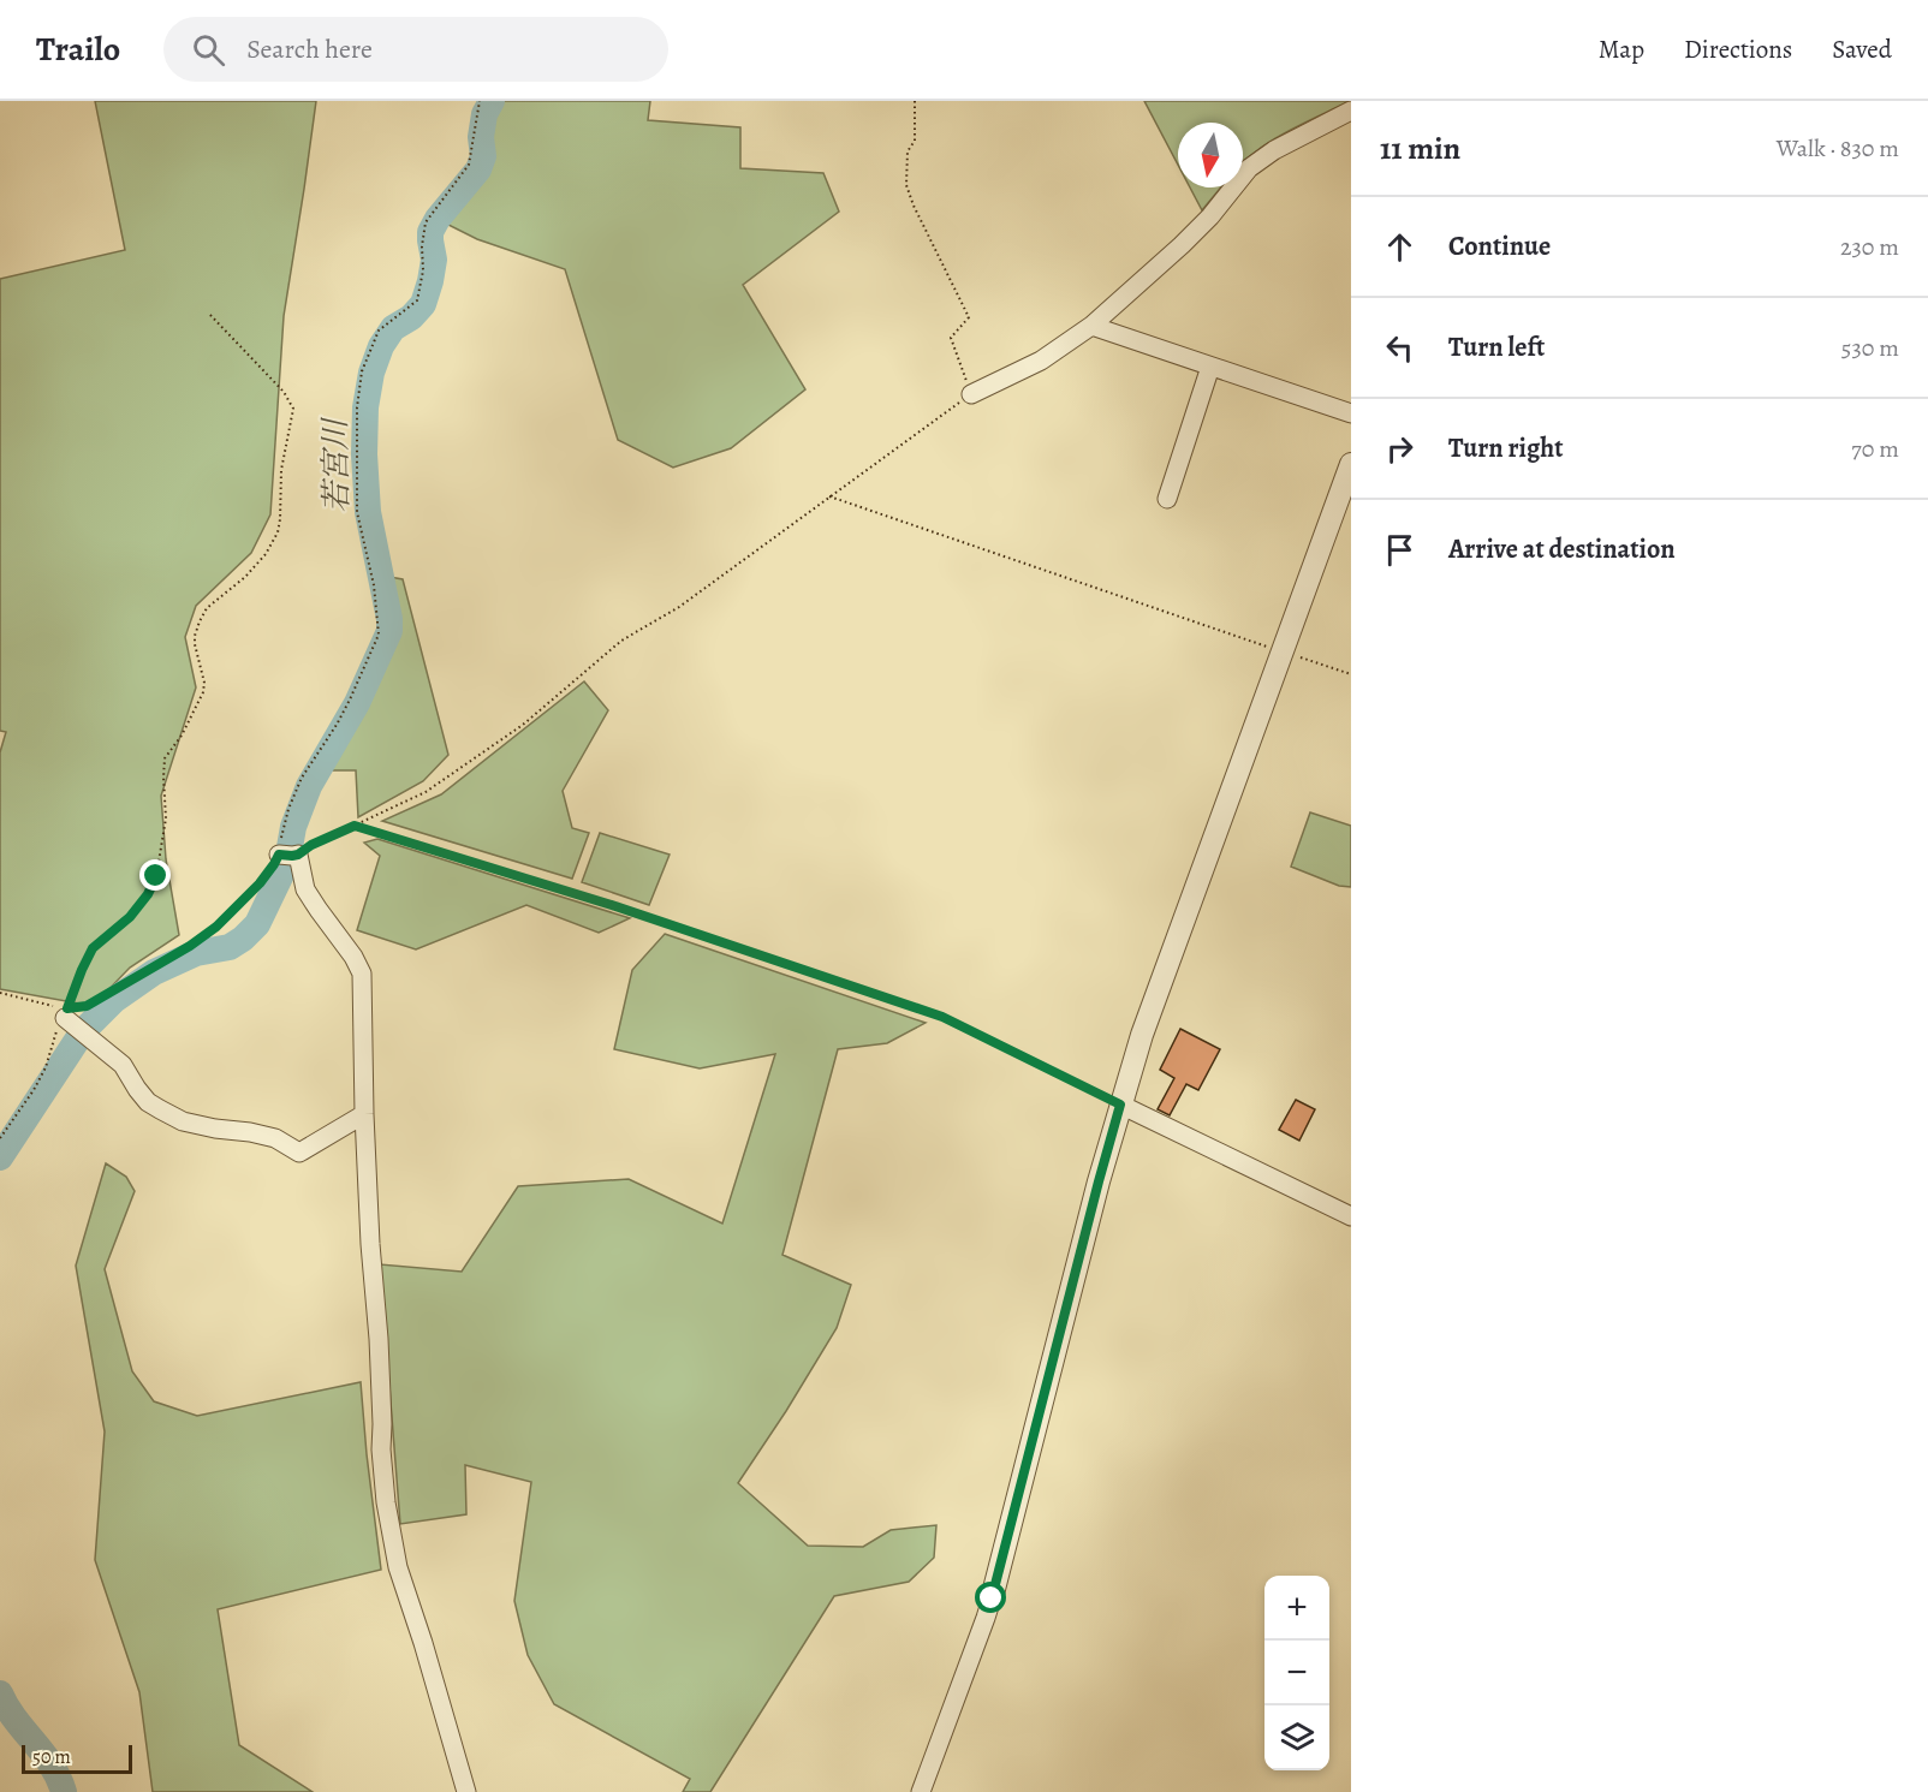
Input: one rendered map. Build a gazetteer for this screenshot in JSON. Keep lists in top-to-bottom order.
{
  "water": ["若宮川"],
  "scale_bar": "50 m",
  "north": "bottom",
  "page": {
    "header": "Trailo",
    "search": "Search here",
    "nav": ["Map", "Directions", "Saved"],
    "heading": ["11 min", "Walk · 830 m"],
    "list": [
      ["Continue", "230 m"],
      ["Turn left", "530 m"],
      ["Turn right", "70 m"],
      "Arrive at destination"
    ],
    "map_buttons": ["+", "−"],
    "scale": "50 m"
  }
}
